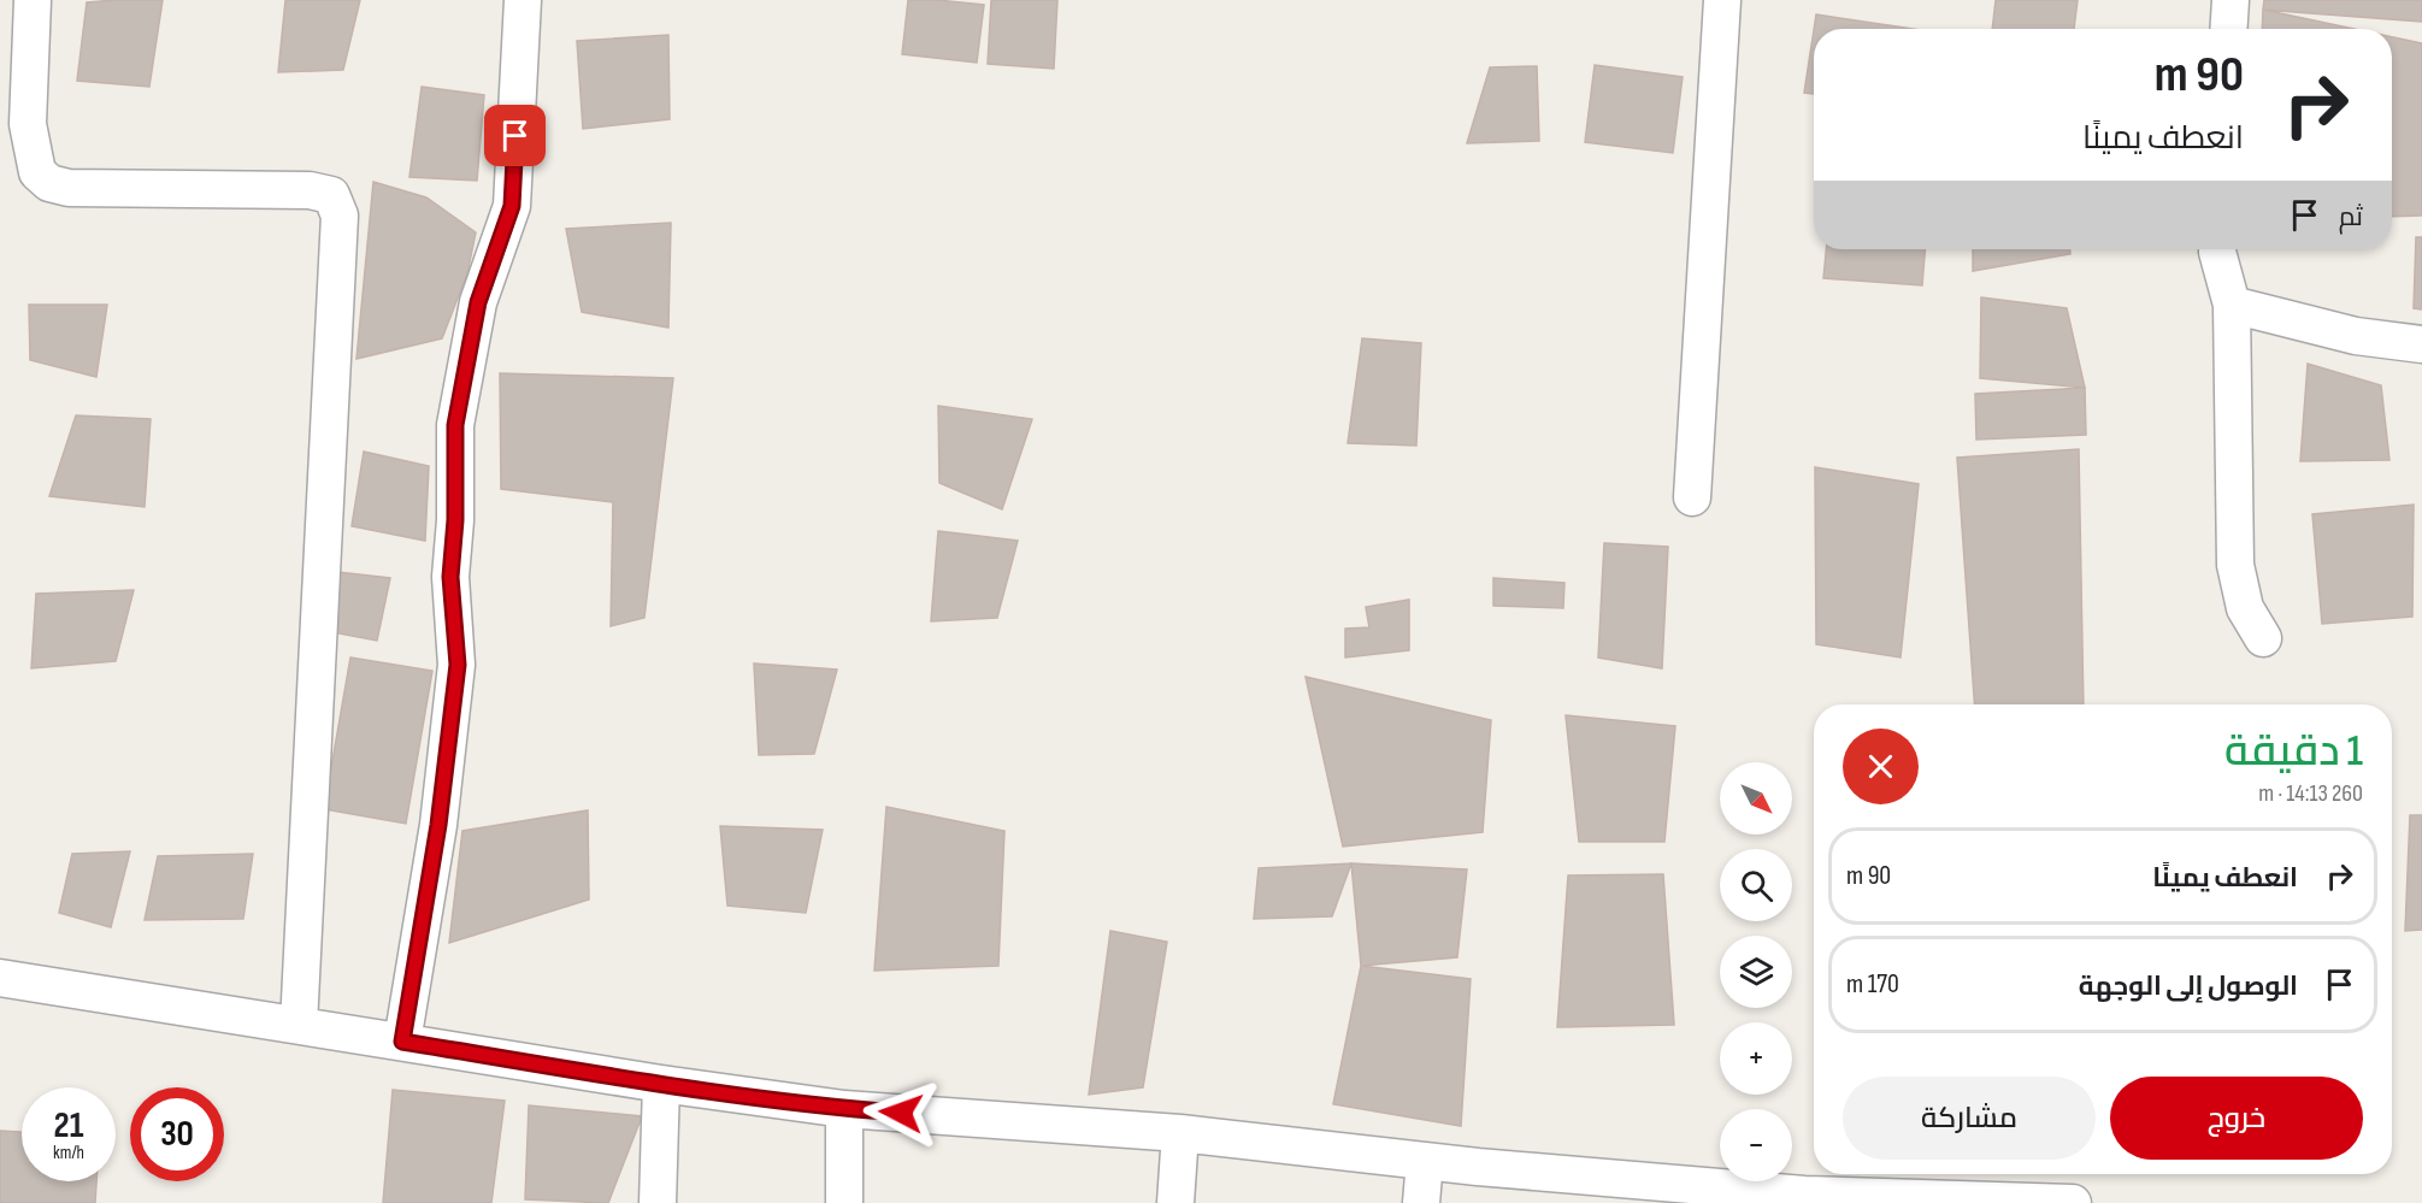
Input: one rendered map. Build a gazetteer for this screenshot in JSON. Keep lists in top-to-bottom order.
{
  "north": "bottom right",
  "page": {
    "turn": ["90 m", "انعطف يمينًا"],
    "then": "ثم",
    "heading": ["1 دقيقة", "260 m · 14:13"],
    "map_buttons": ["+", "−"],
    "list": [
      {
        "name": "انعطف يمينًا",
        "value": "90 m"
      },
      {
        "name": "الوصول إلى الوجهة",
        "value": "170 m"
      }
    ],
    "buttons": ["خروج", "مشاركة"],
    "speed": "21 km/h",
    "limit": "30"
  }
}
